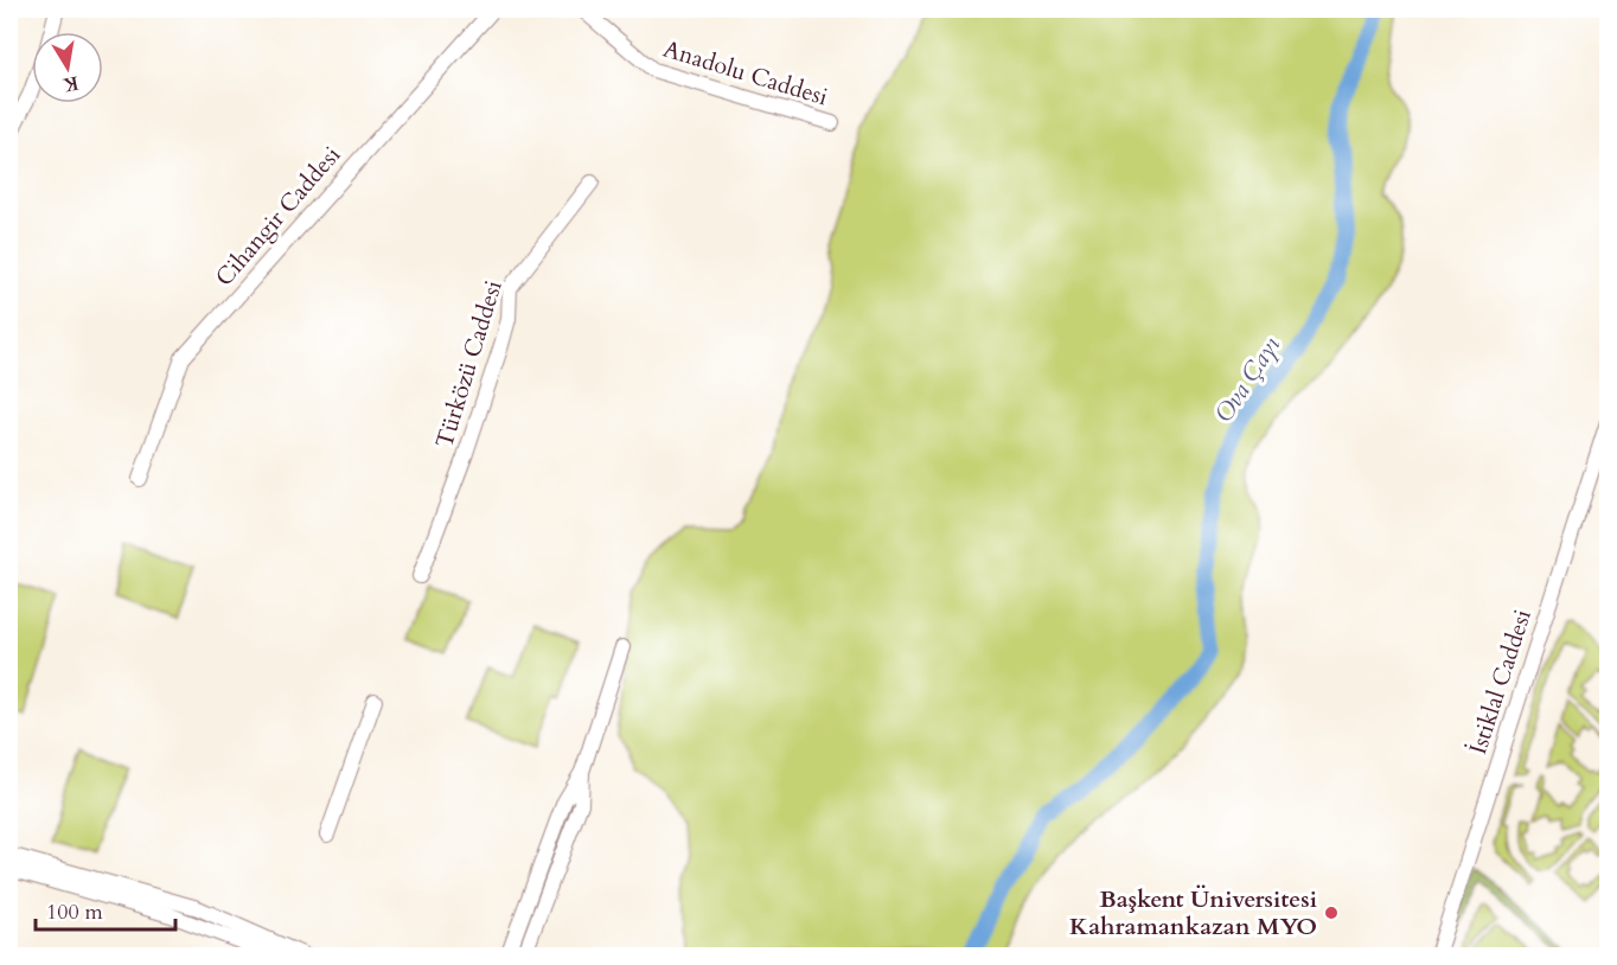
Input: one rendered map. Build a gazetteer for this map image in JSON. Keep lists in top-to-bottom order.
{
  "streets": {
    "street": [
      "Anadolu Caddesi",
      "Cihangir Caddesi",
      "Türközü Caddesi",
      "İstiklal Caddesi"
    ]
  },
  "water": ["Ova Çayı"],
  "places": ["Başkent Üniversitesi Kahramankazan MYO"],
  "scale_bar": "100 m",
  "north": "bottom"
}
